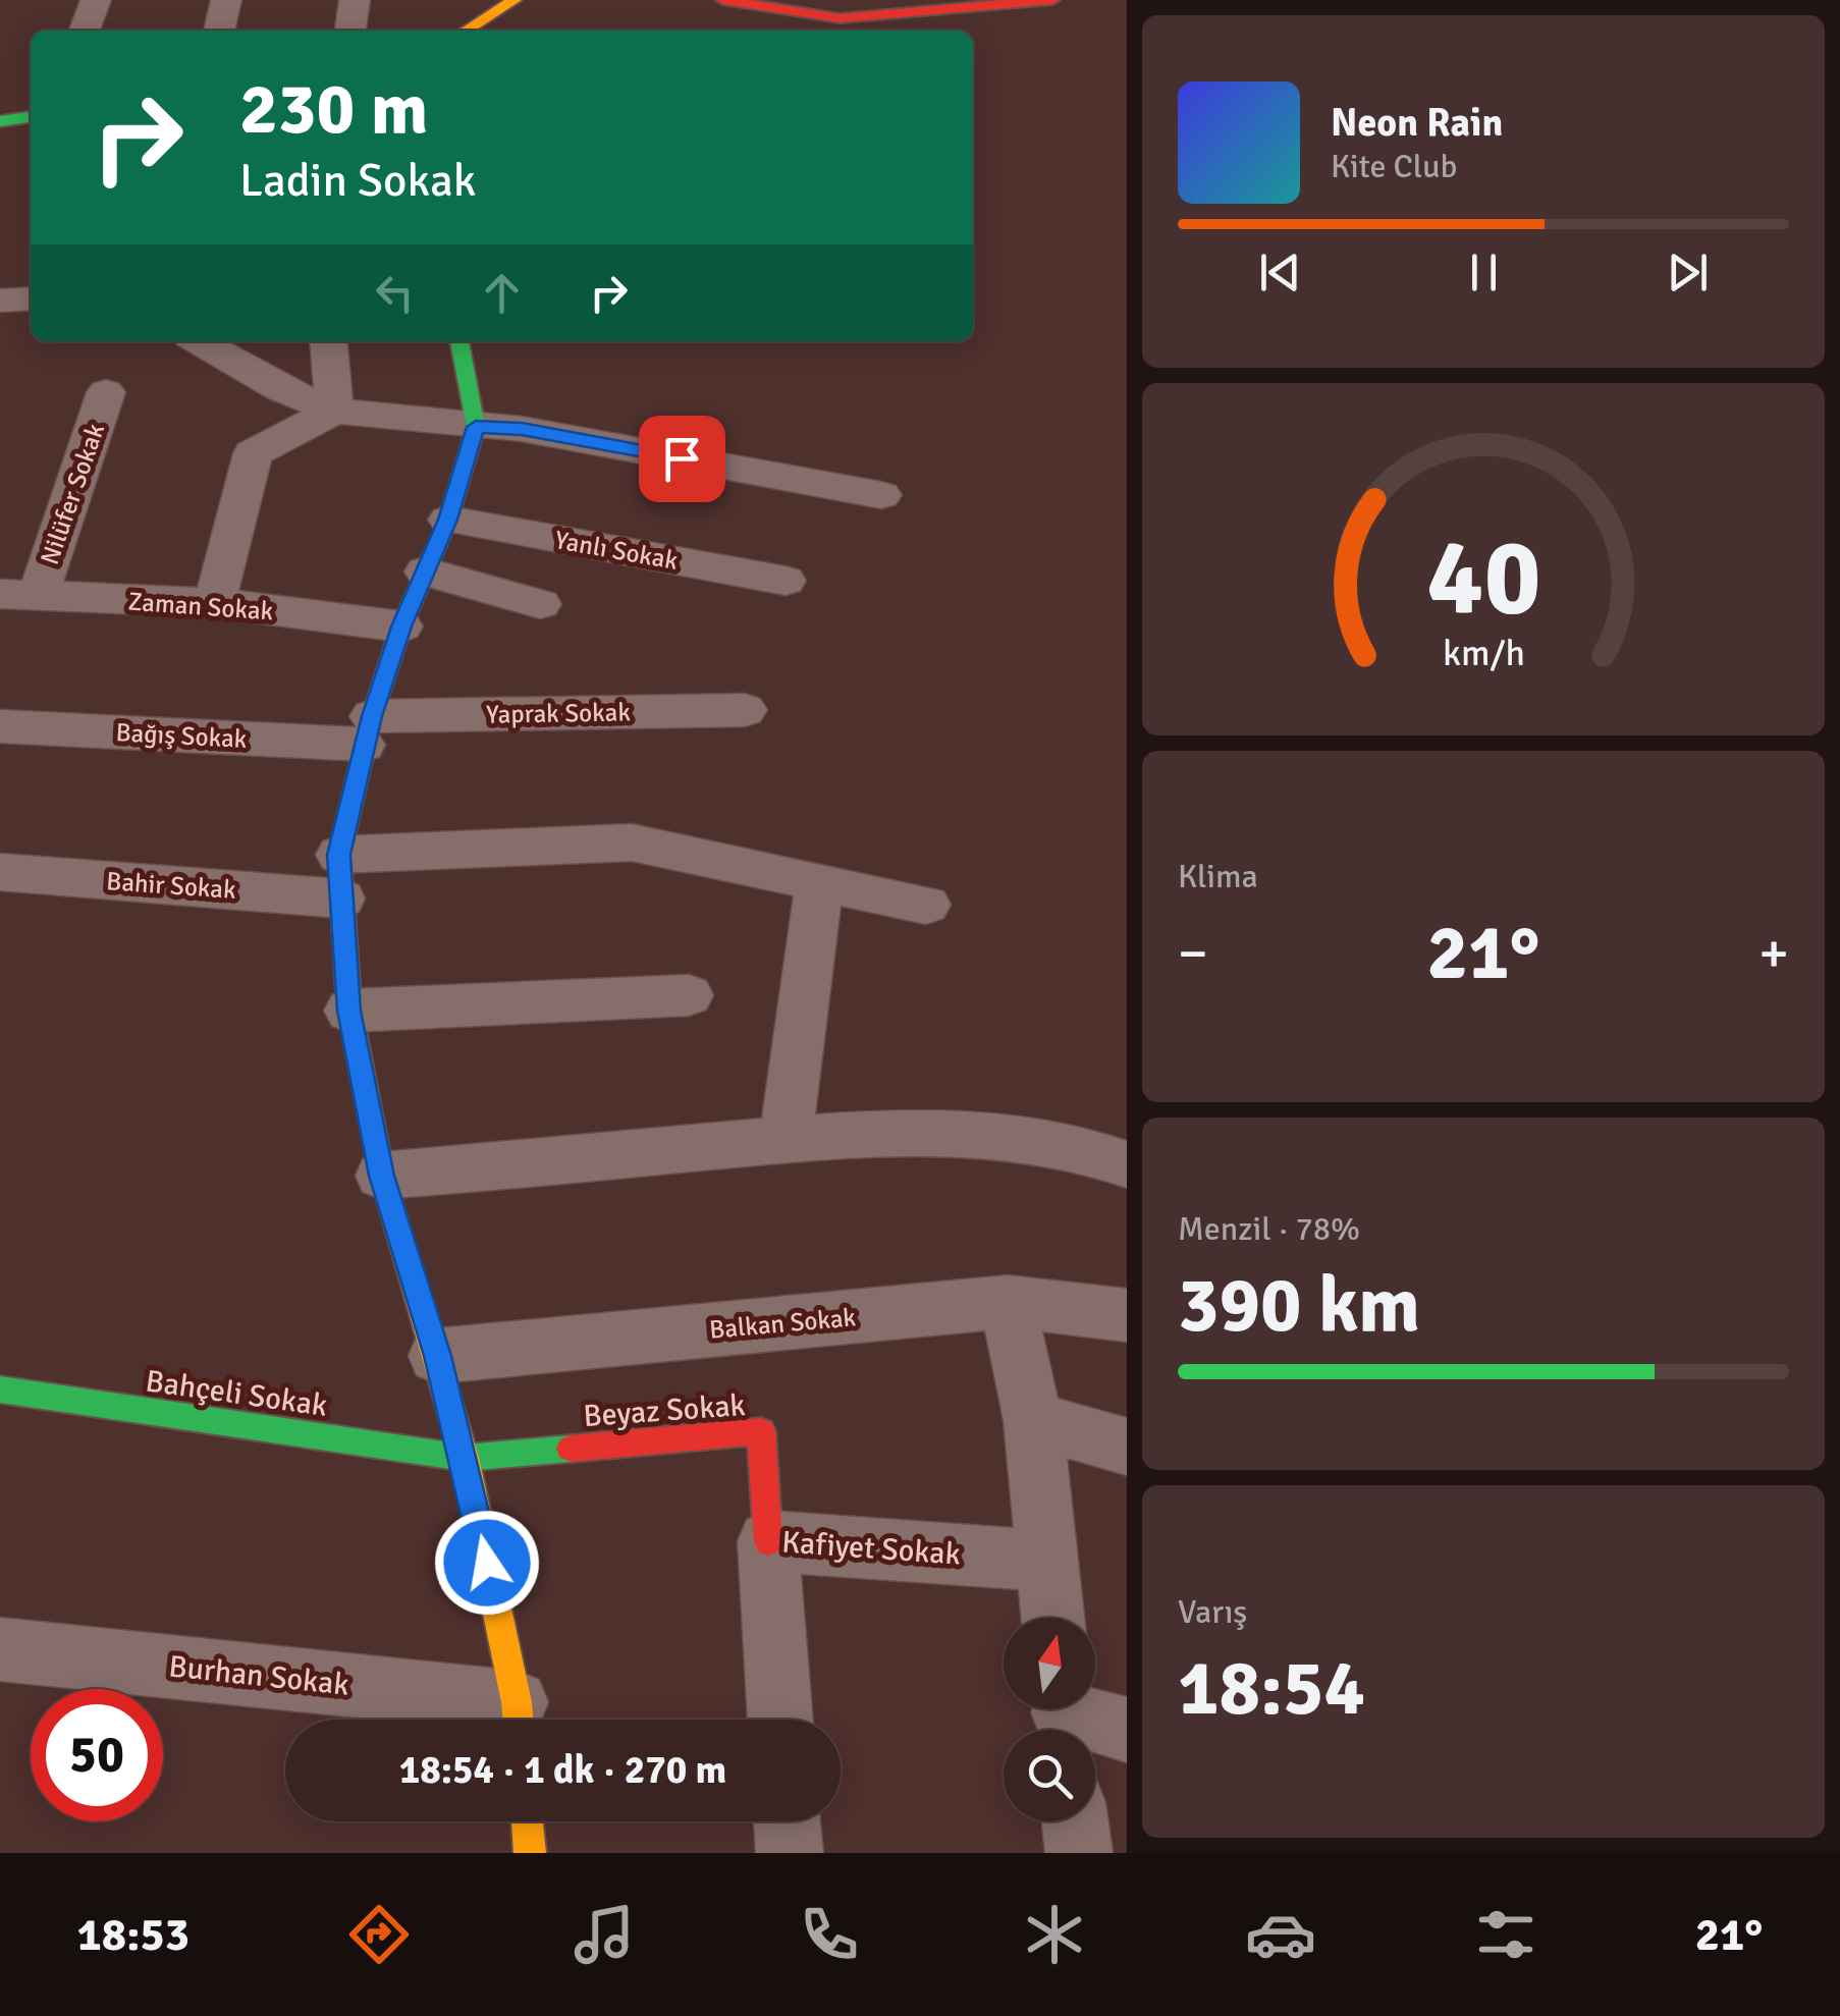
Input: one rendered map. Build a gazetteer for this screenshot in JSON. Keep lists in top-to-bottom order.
{
  "streets": {
    "main road": ["Bahçeli Sokak", "Beyaz Sokak"],
    "street": [
      "Nilüfer Sokak",
      "Yanlı Sokak",
      "Zaman Sokak",
      "Yaprak Sokak",
      "Bağış Sokak",
      "Bahir Sokak",
      "Balkan Sokak",
      "Kafiyet Sokak",
      "Burhan Sokak"
    ]
  },
  "crossings": [
    ["Nilüfer Sokak", "Zaman Sokak"],
    ["Yaprak Sokak", "Bağış Sokak"],
    ["Bahçeli Sokak", "Beyaz Sokak"],
    ["Beyaz Sokak", "Kafiyet Sokak"]
  ],
  "north": "top",
  "page": {
    "turn": ["230 m", "Ladin Sokak"],
    "song": ["Neon Rain", "Kite Club"],
    "tile": [
      "Klima",
      ["Menzil · 78%", "390 km"],
      ["Varış", "18:54"]
    ],
    "heat": ["−", "21°", "+"],
    "limit": "50",
    "trip": "18:54 · 1 dk · 270 m",
    "tabs": ["18:53", "21°"],
    "gauge": ["40", "km/h"]
  }
}
